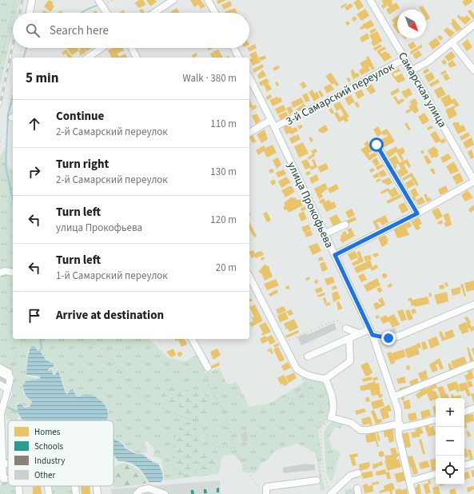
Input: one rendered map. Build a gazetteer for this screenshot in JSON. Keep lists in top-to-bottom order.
{
  "streets": {
    "street": ["Самарская улица", "3-й Самарский переулок", "улица Прокофьева"]
  },
  "crossings": [
    ["Самарская улица", "3-й Самарский переулок"],
    ["3-й Самарский переулок", "улица Прокофьева"]
  ],
  "legend": [
    "Homes",
    "Schools",
    "Industry",
    "Other"
  ],
  "north": "bottom right",
  "page": {
    "search": "Search here",
    "heading": ["5 min", "Walk · 380 m"],
    "list": [
      ["Continue", "2-й Самарский переулок", "110 m"],
      ["Turn right", "2-й Самарский переулок", "130 m"],
      ["Turn left", "улица Прокофьева", "120 m"],
      ["Turn left", "1-й Самарский переулок", "20 m"],
      "Arrive at destination"
    ],
    "map_buttons": ["+", "−"]
  }
}
